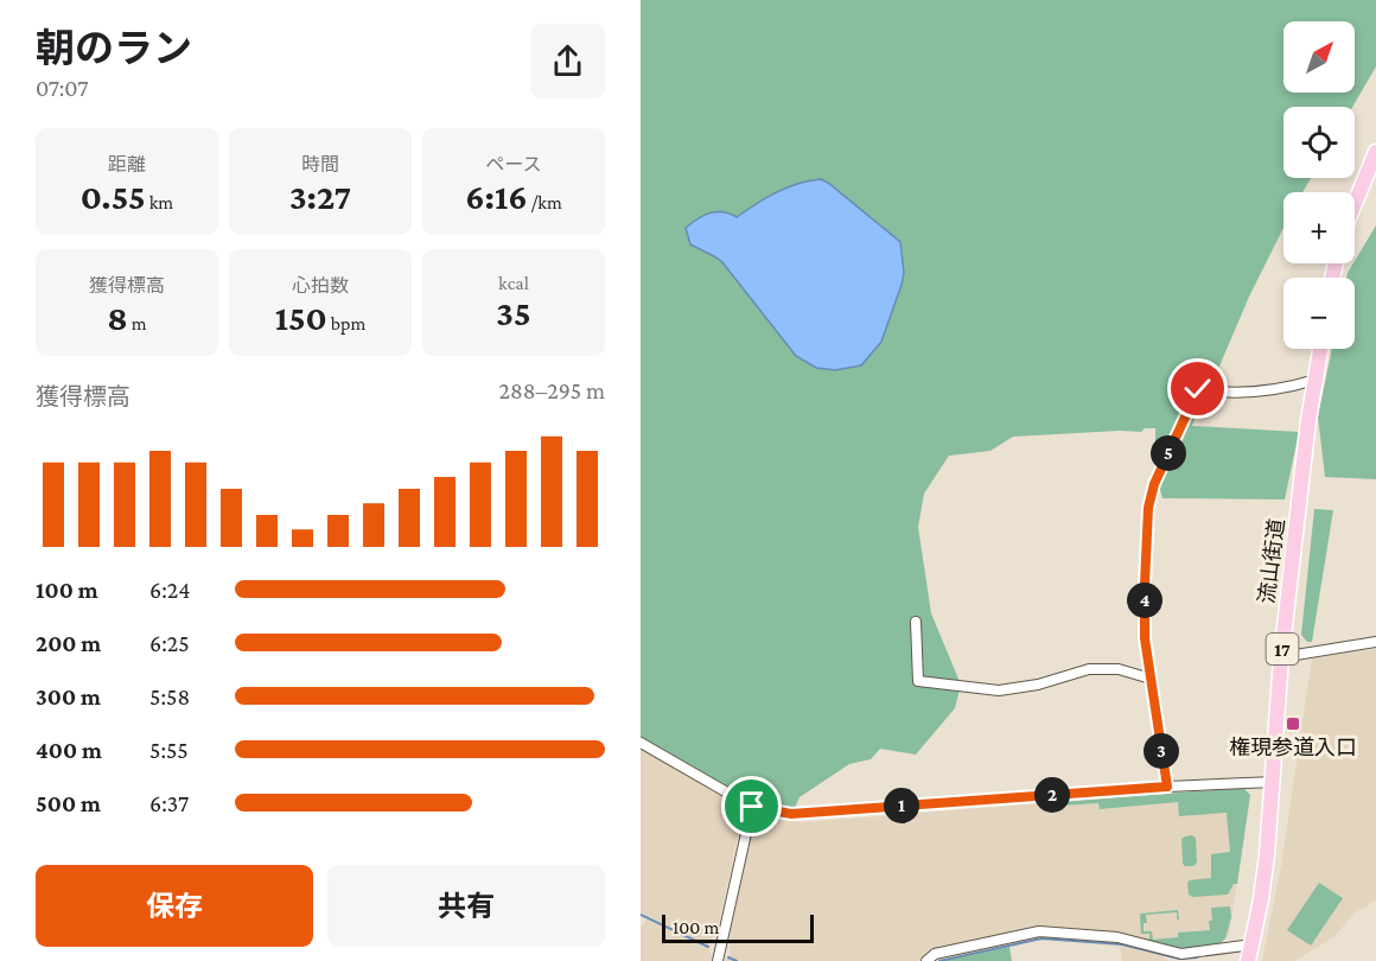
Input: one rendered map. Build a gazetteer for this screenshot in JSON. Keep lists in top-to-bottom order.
{
  "streets": {
    "main road": ["流山街道", "17"]
  },
  "places": {
    "transit": ["権現参道入口"]
  },
  "scale_bar": "100 m",
  "north": "top right",
  "page": {
    "heading": ["朝のラン", "07:07"],
    "map_buttons": ["+", "−"],
    "stats": [
      ["距離", "0.55 km"],
      ["時間", "3:27"],
      ["ペース", "6:16 /km"],
      ["獲得標高", "8 m"],
      ["心拍数", "150 bpm"],
      ["kcal", "35"]
    ],
    "chart": ["獲得標高", "288–295 m"],
    "pins": [
      "5",
      "4",
      "3",
      "2",
      "1"
    ],
    "list": [
      {
        "name": "100 m",
        "note": "6:24"
      },
      {
        "name": "200 m",
        "note": "6:25"
      },
      {
        "name": "300 m",
        "note": "5:58"
      },
      {
        "name": "400 m",
        "note": "5:55"
      },
      {
        "name": "500 m",
        "note": "6:37"
      }
    ],
    "buttons": ["保存", "共有"],
    "scale": "100 m"
  }
}
